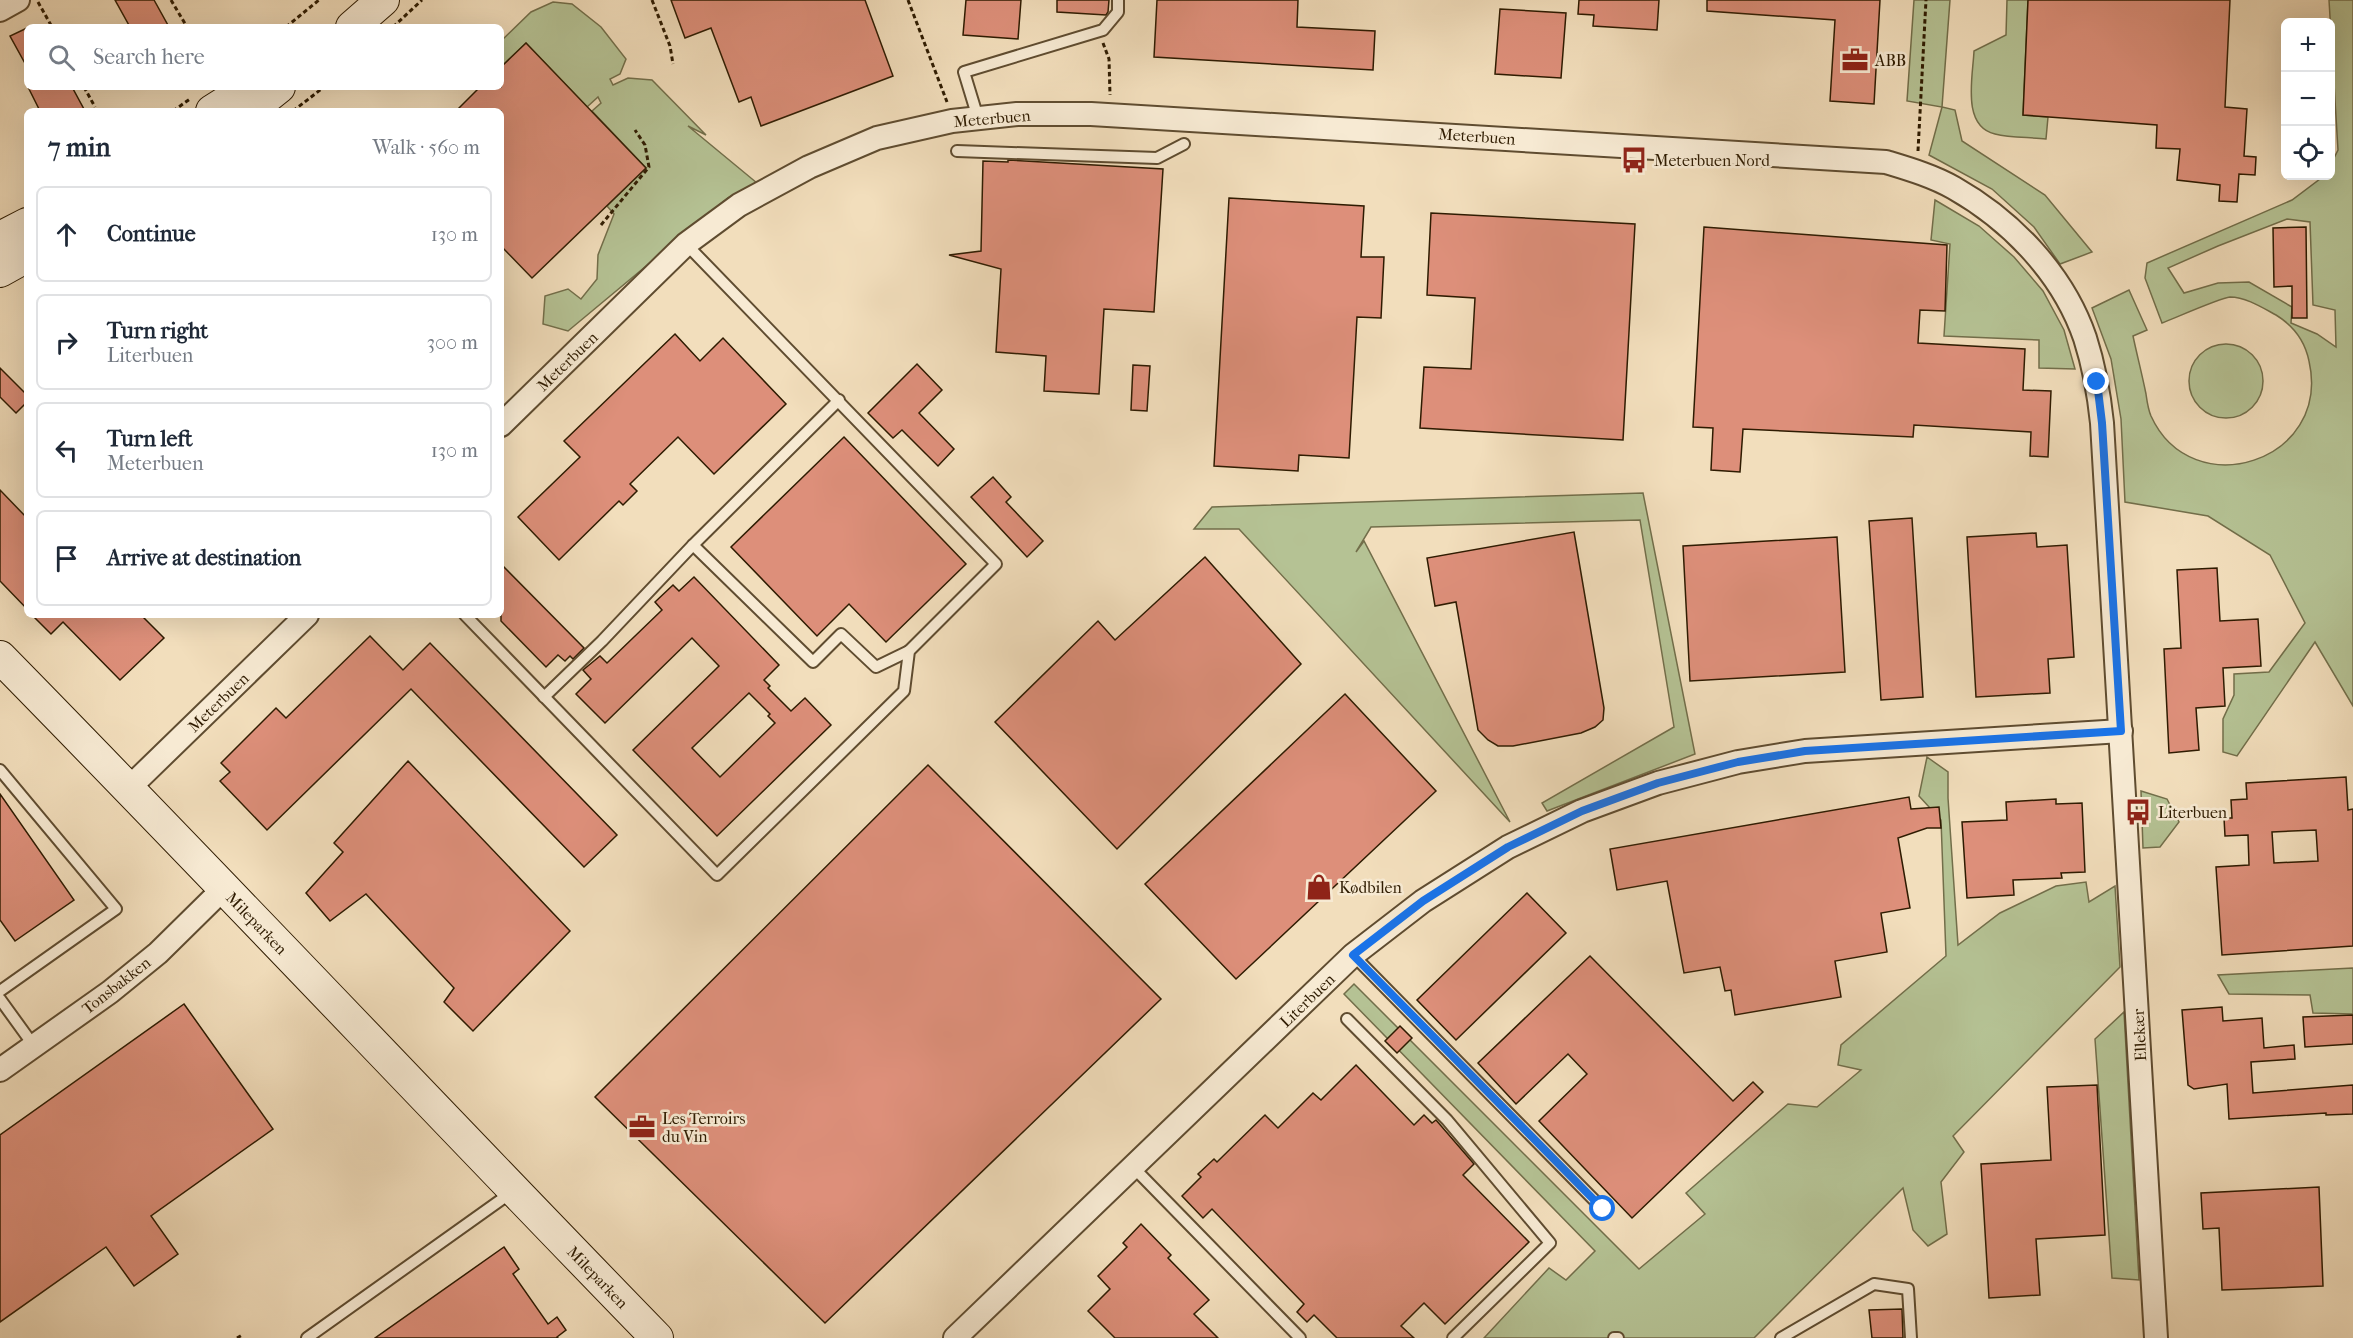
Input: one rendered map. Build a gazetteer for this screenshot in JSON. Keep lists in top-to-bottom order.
{
  "streets": {
    "street": [
      "Meterbuen",
      "Mileparken",
      "Tonsbakken",
      "Literbuen",
      "Ellekær"
    ]
  },
  "crossings": [
    ["Meterbuen", "Mileparken"],
    ["Meterbuen", "Literbuen"],
    ["Meterbuen", "Ellekær"],
    ["Mileparken", "Tonsbakken"],
    ["Literbuen", "Ellekær"]
  ],
  "places": {
    "office": ["ABB", "Les Terroirs du Vin"],
    "bus stop": ["Meterbuen Nord", "Literbuen"],
    "shop": ["Kødbilen"]
  },
  "page": {
    "map_buttons": ["+", "−"],
    "search": "Search here",
    "heading": ["7 min", "Walk · 560 m"],
    "list": [
      ["Continue", "130 m"],
      ["Turn right", "Literbuen", "300 m"],
      ["Turn left", "Meterbuen", "130 m"],
      "Arrive at destination"
    ]
  }
}
